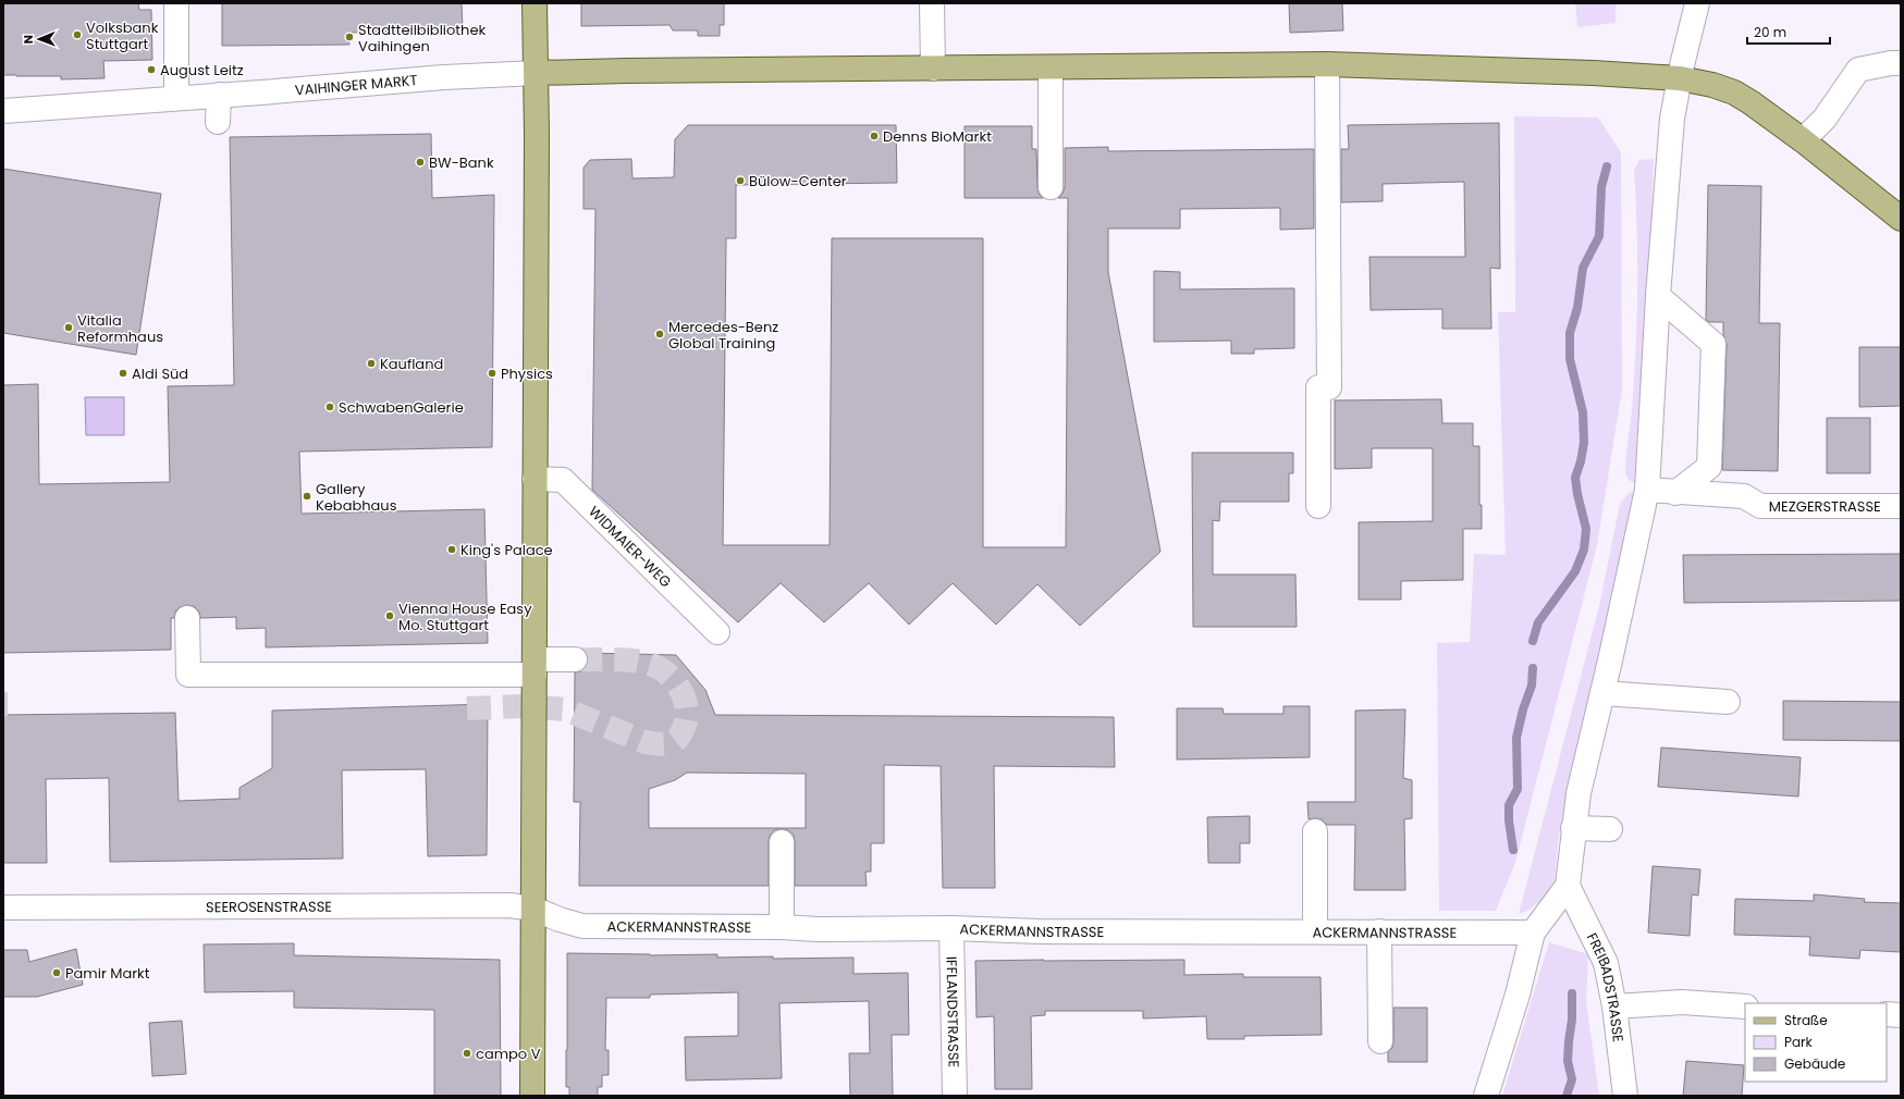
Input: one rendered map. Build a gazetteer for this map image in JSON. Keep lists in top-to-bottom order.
{
  "streets": {
    "street": [
      "VAIHINGER MARKT",
      "MEZGERSTRASSE",
      "WIDMAIER-WEG",
      "SEEROSENSTRASSE",
      "ACKERMANNSTRASSE",
      "FREIBADSTRASSE",
      "IFFLANDSTRASSE"
    ]
  },
  "crossings": [
    ["SEEROSENSTRASSE", "ACKERMANNSTRASSE"],
    ["ACKERMANNSTRASSE", "IFFLANDSTRASSE"]
  ],
  "places": [
    "Volksbank Stuttgart",
    "Stadtteilbibliothek Vaihingen",
    "August Leitz",
    "Denns BioMarkt",
    "BW-Bank",
    "Bülow-Center",
    "Vitalia Reformhaus",
    "Mercedes-Benz Global Training",
    "Kaufland",
    "Aldi Süd",
    "Physics",
    "SchwabenGalerie",
    "Gallery Kebabhaus",
    "King's Palace",
    "Vienna House Easy Mo. Stuttgart",
    "Pamir Markt",
    "campo V"
  ],
  "legend": ["Straße", "Park", "Gebäude"],
  "scale_bar": "20 m",
  "north": "left"
}
